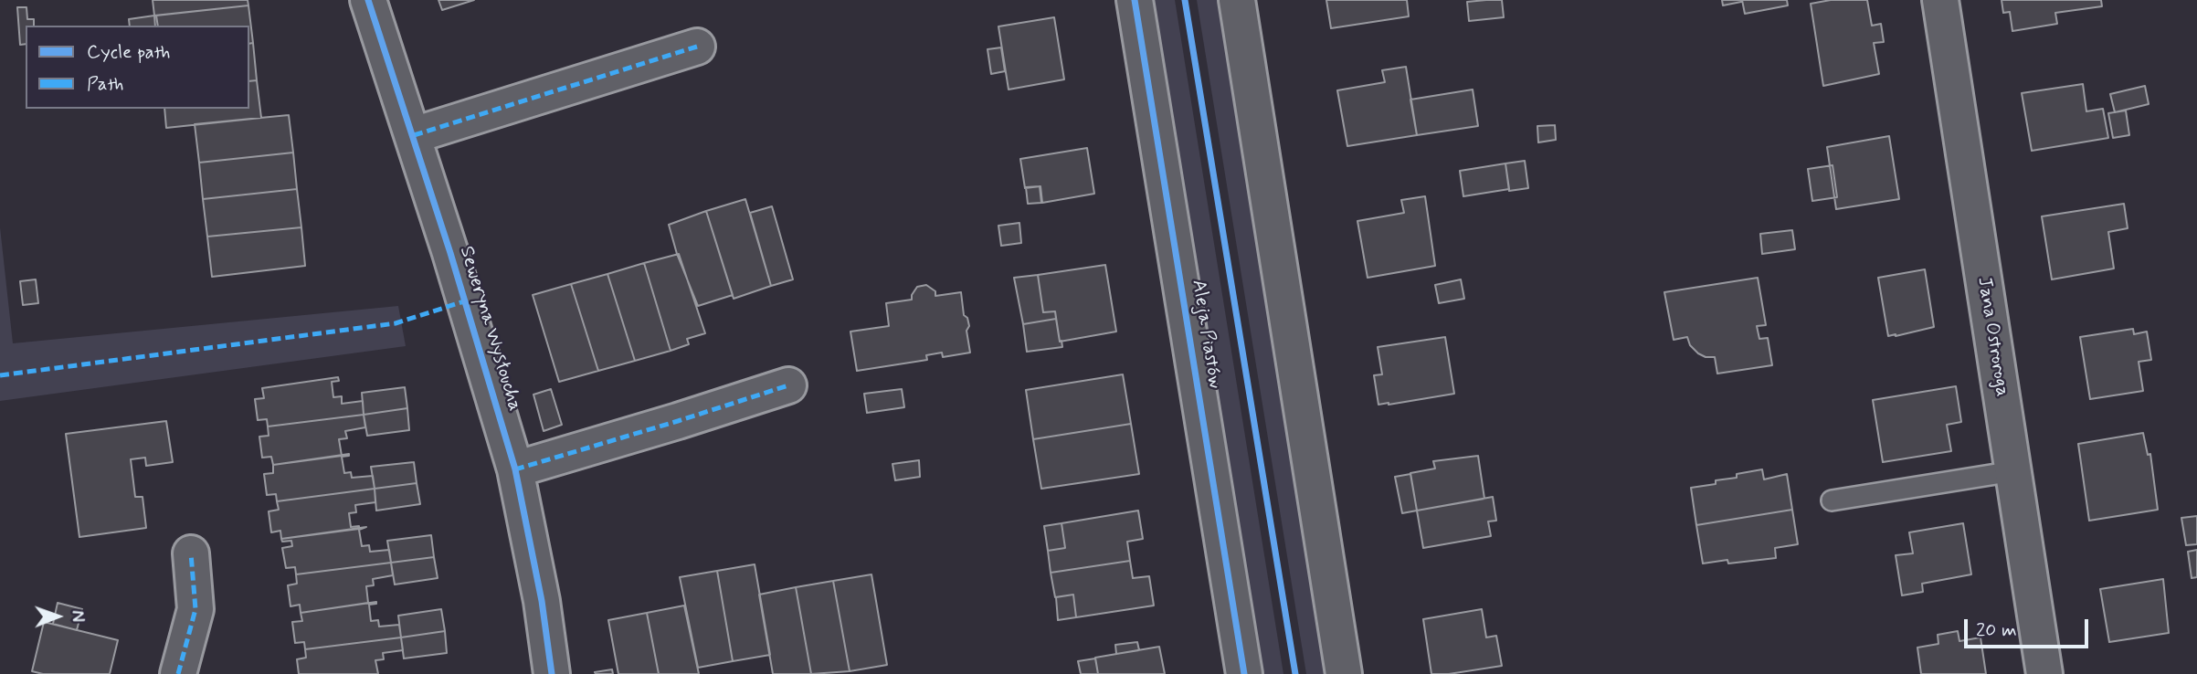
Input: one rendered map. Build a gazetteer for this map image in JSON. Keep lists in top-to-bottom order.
{
  "streets": {
    "street": ["Seweryna Wysłoucha", "Aleja Piastów", "Jana Ostroroga"]
  },
  "legend": ["Cycle path", "Path"],
  "scale_bar": "20 m",
  "north": "right"
}
